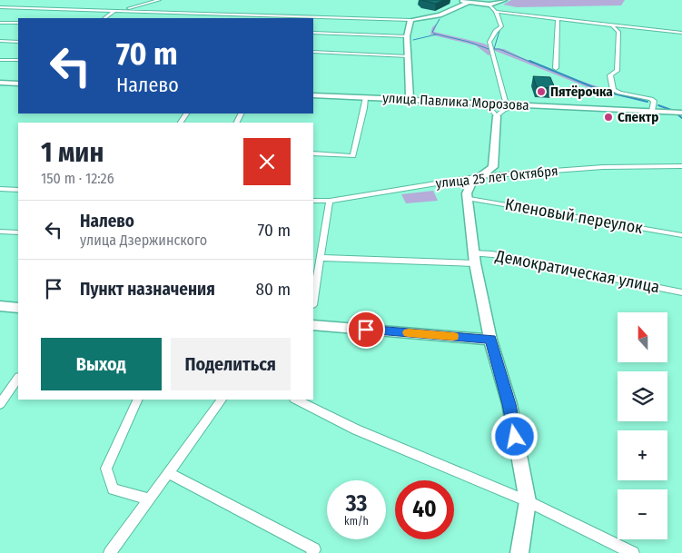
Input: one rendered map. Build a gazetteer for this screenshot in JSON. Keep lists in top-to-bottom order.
{
  "streets": {
    "street": [
      "улица Павлика Морозова",
      "улица 25 лет Октября",
      "Кленовый переулок",
      "Демократическая улица"
    ]
  },
  "places": ["Пятёрочка", "Спектр"],
  "north": "top",
  "page": {
    "turn": ["70 m", "Налево"],
    "heading": ["1 мин", "150 m · 12:26"],
    "list": [
      {
        "name": "Налево",
        "note": "улица Дзержинского",
        "value": "70 m"
      },
      {
        "name": "Пункт назначения",
        "value": "80 m"
      }
    ],
    "map_buttons": ["+", "−"],
    "buttons": ["Выход", "Поделиться"],
    "speed": "33 km/h",
    "limit": "40"
  }
}
